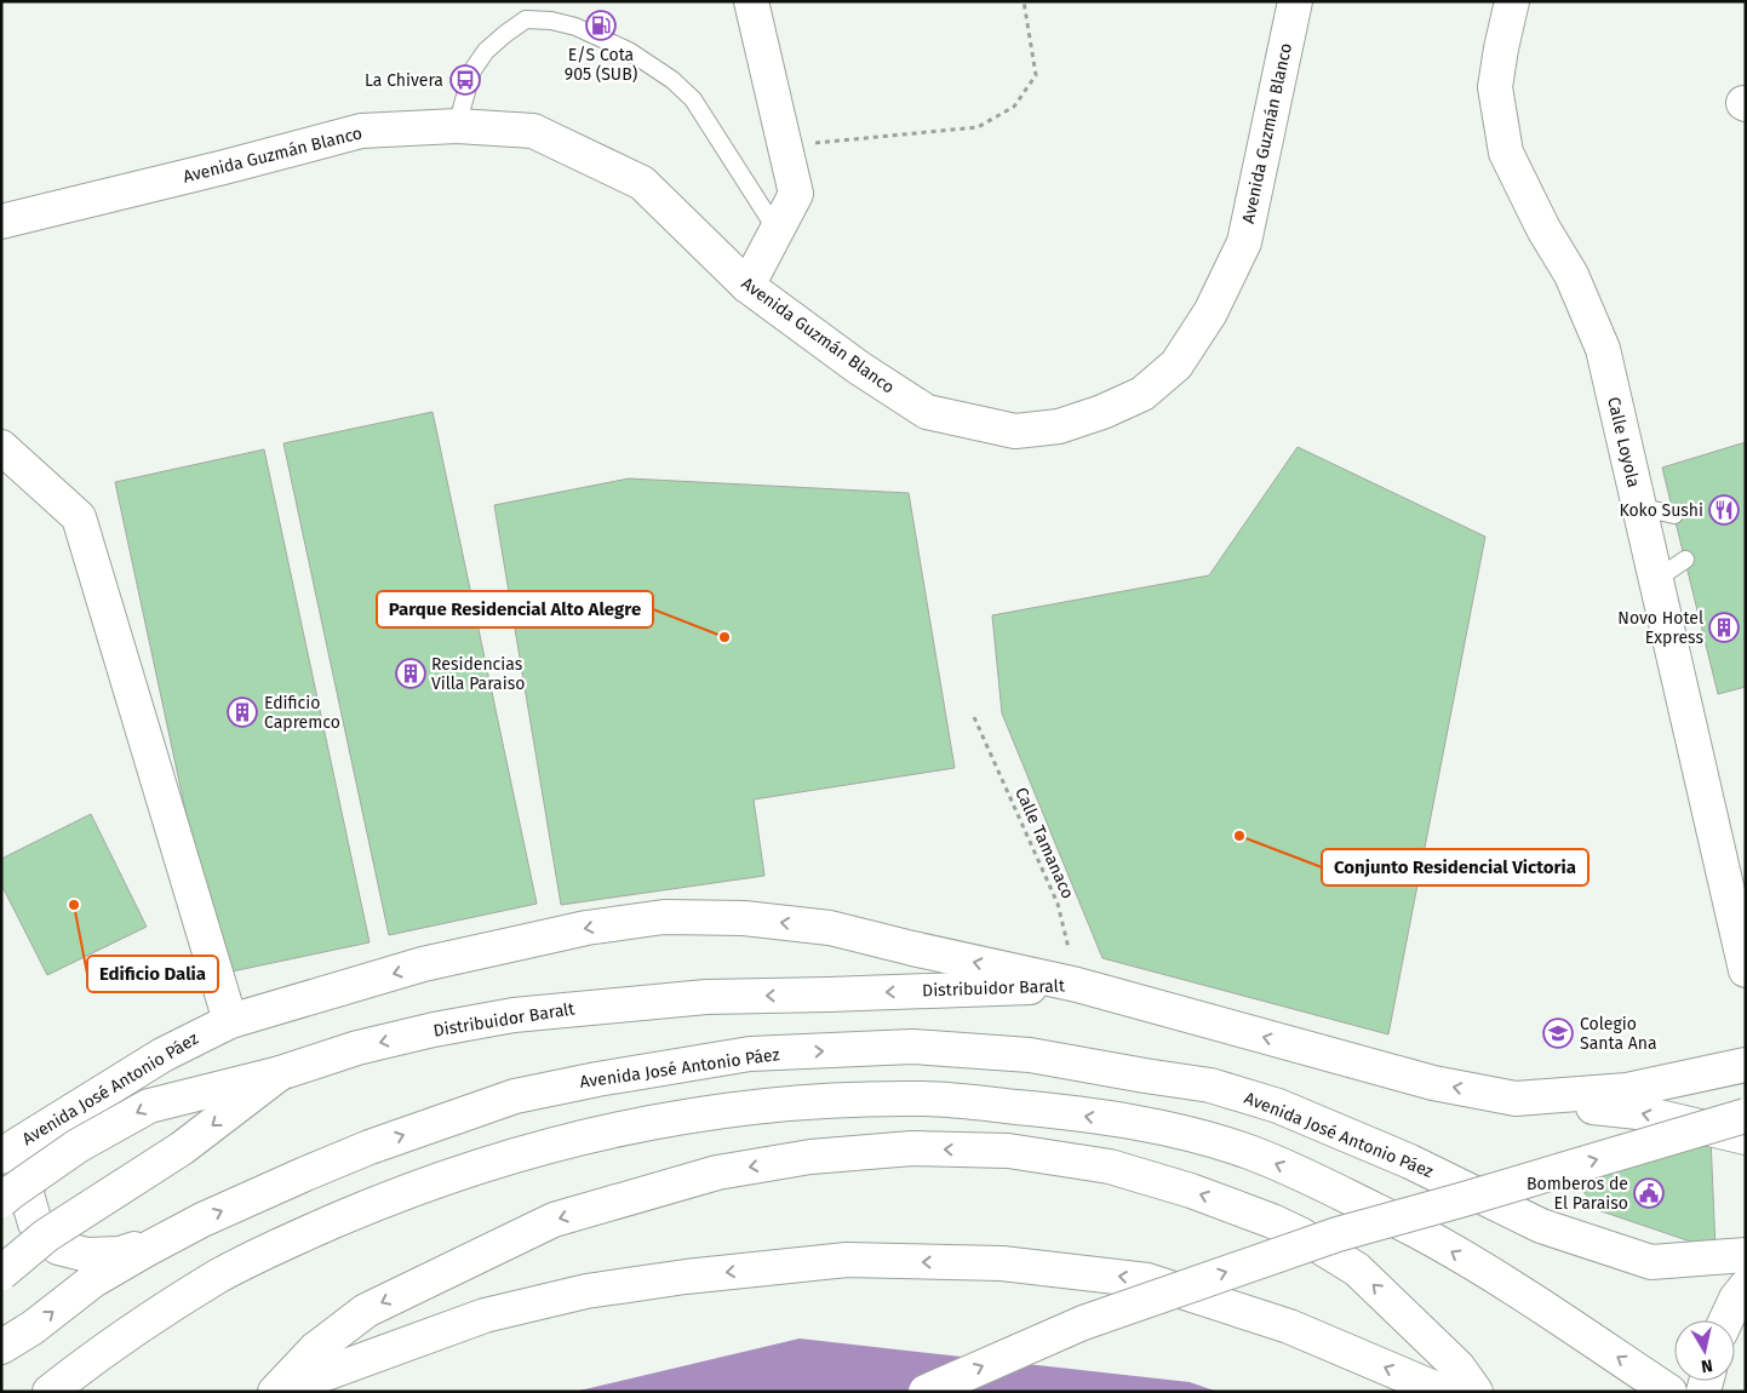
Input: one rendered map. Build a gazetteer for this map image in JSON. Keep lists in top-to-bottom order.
{
  "streets": {
    "main road": [
      "Avenida Guzmán Blanco",
      "Calle Loyola",
      "Distribuidor Baralt",
      "Avenida José Antonio Páez"
    ],
    "path": ["Calle Tamanaco"]
  },
  "crossings": [
    ["Calle Tamanaco", "Distribuidor Baralt"],
    ["Calle Tamanaco", "Avenida José Antonio Páez"],
    ["Distribuidor Baralt", "Avenida José Antonio Páez"]
  ],
  "places": {
    "fuel station": ["E/S Cota 905 (SUB)"],
    "bus stop": ["La Chivera"],
    "restaurant": ["Koko Sushi"],
    "building": ["Novo Hotel Express", "Residencias Villa Paraiso", "Edificio Capremco"],
    "other": ["Parque Residencial Alto Alegre", "Conjunto Residencial Victoria", "Edificio Dalia"],
    "school or university": ["Colegio Santa Ana"],
    "public building": ["Bomberos de El Paraiso"]
  },
  "north": "bottom"
}
